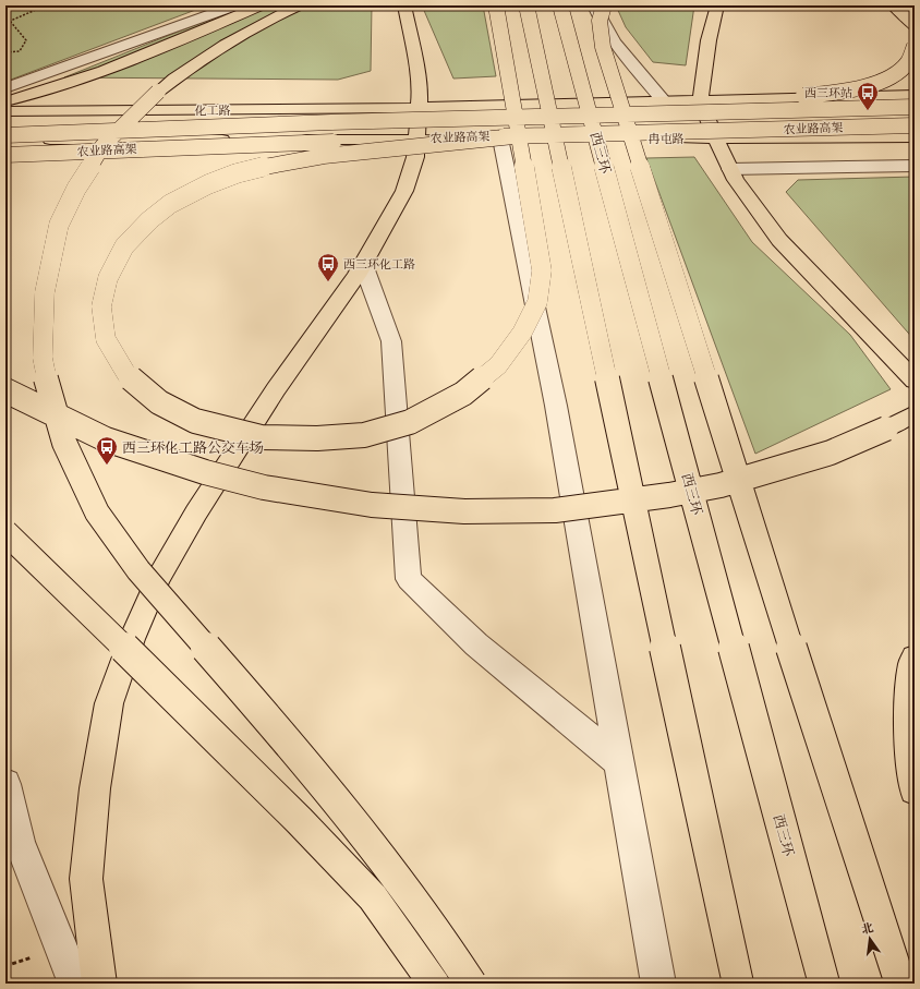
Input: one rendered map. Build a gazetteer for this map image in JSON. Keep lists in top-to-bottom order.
{
  "streets": {
    "main road": [
      "化工路",
      "农业路高架",
      "冉屯路",
      "西三环"
    ]
  },
  "crossings": [
    ["农业路高架", "冉屯路"]
  ],
  "places": {
    "bus stop": ["西三环站", "西三环化工路", "西三环化工路公交车场"]
  },
  "north": "top"
}
